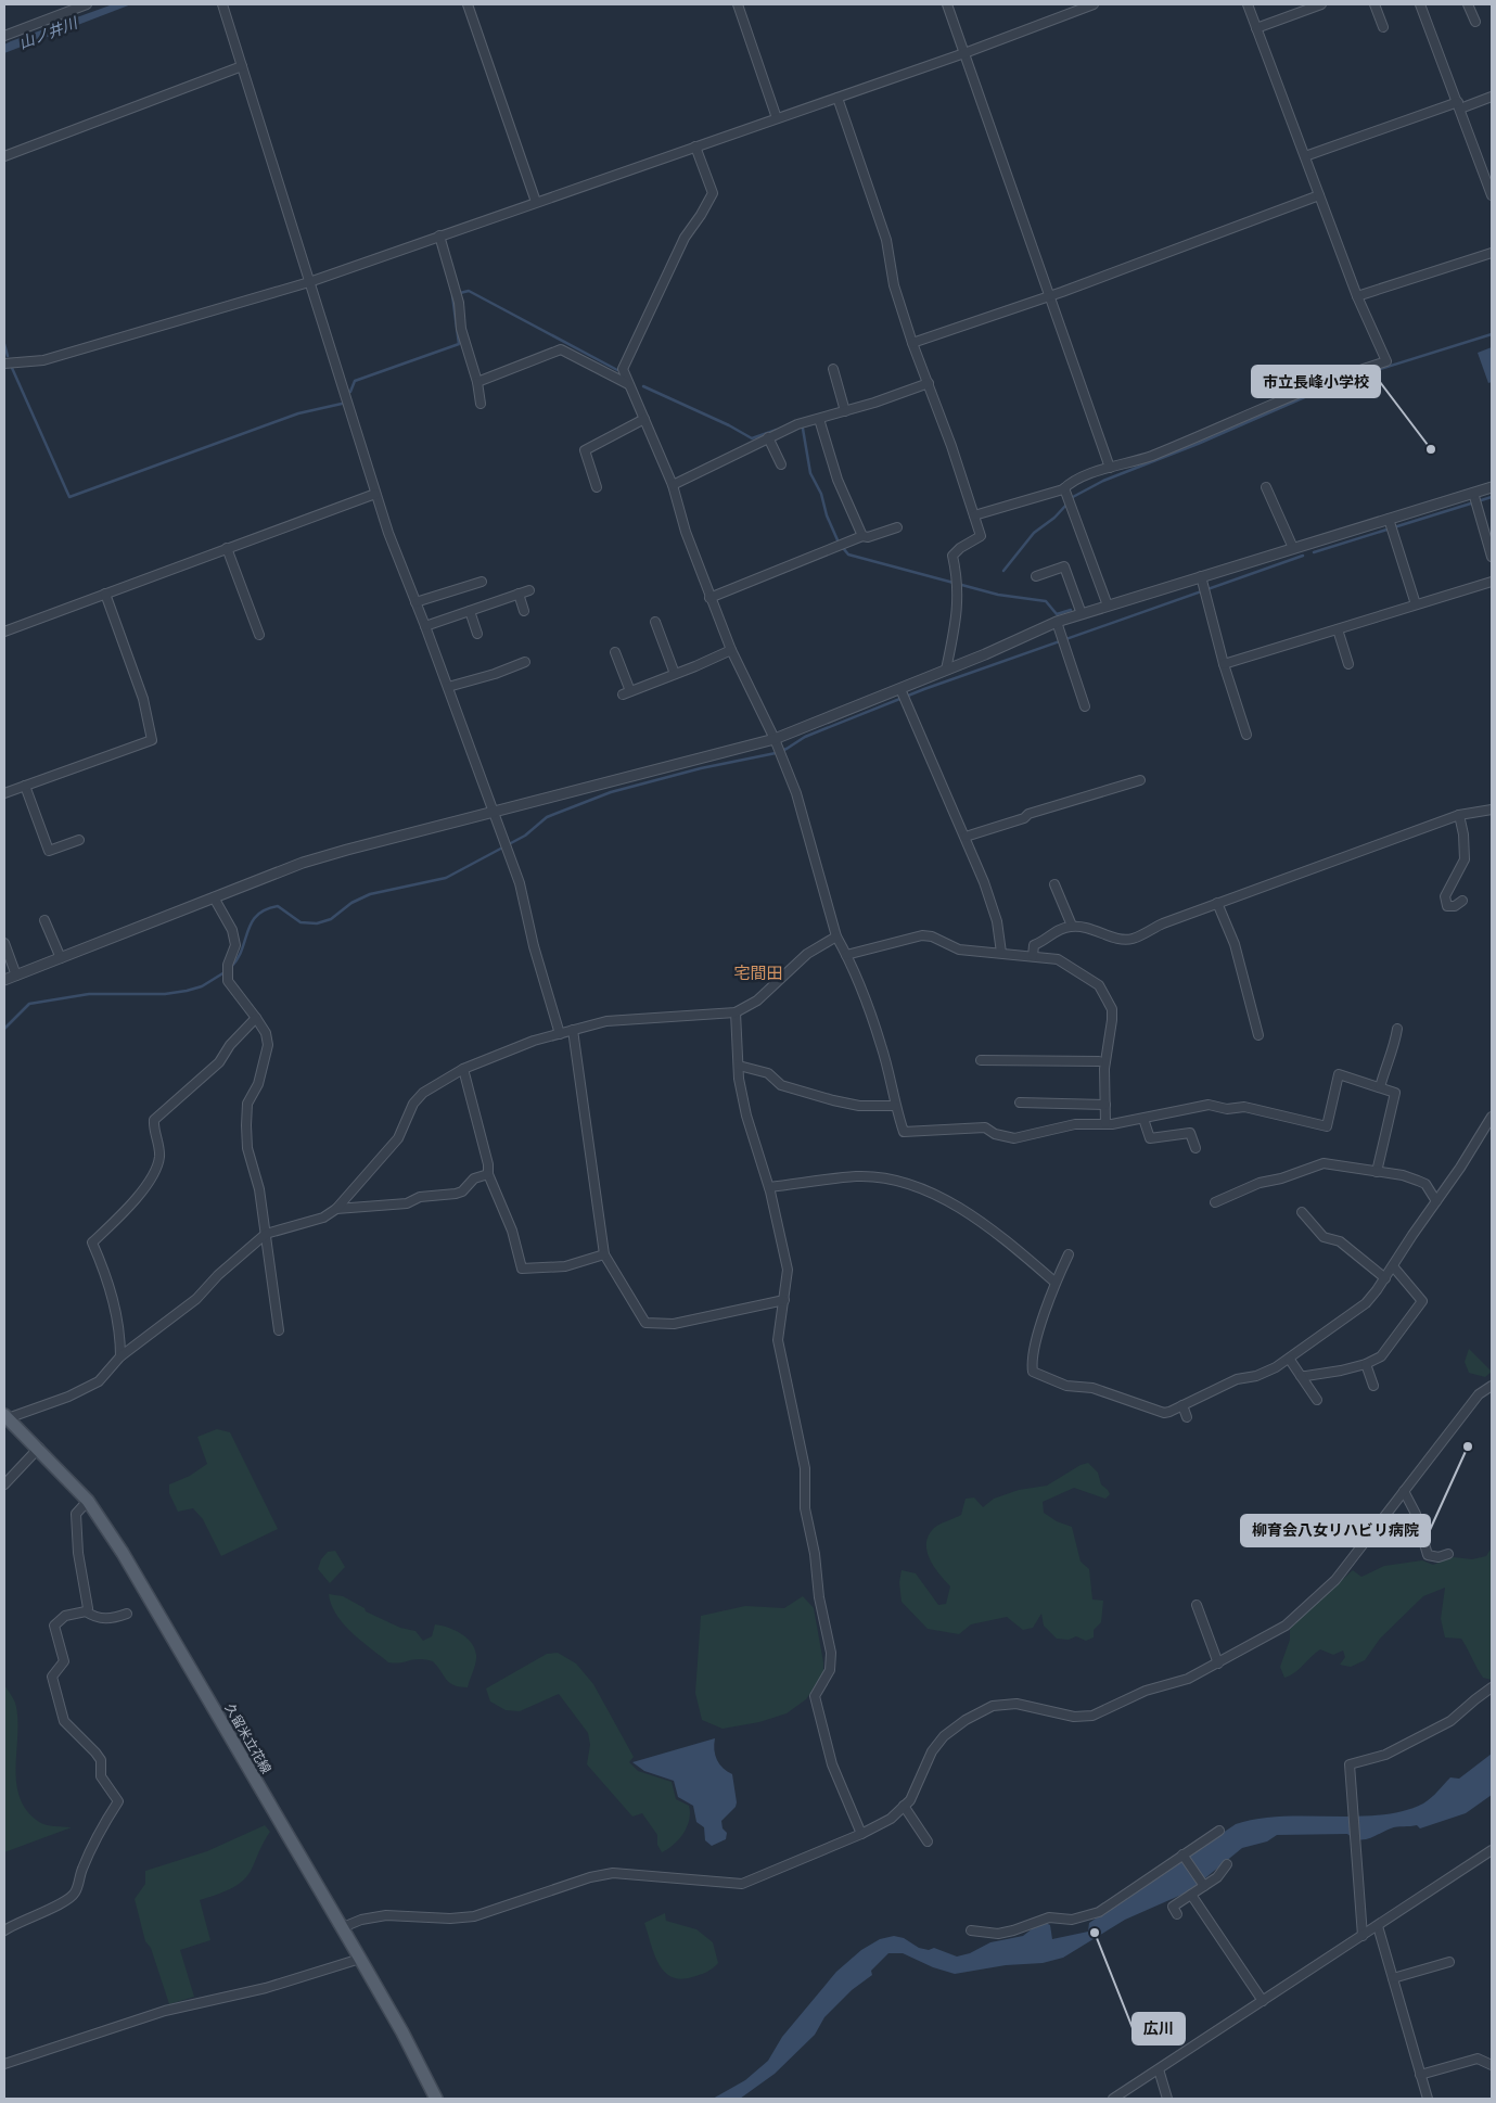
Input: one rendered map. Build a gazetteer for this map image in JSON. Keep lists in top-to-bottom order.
{
  "streets": {
    "main road": ["久留米立花線"]
  },
  "districts": ["宅間田"],
  "water": ["山ノ井川"],
  "places": ["市立長峰小学校", "柳育会八女リハビリ病院", "広川"]
}
